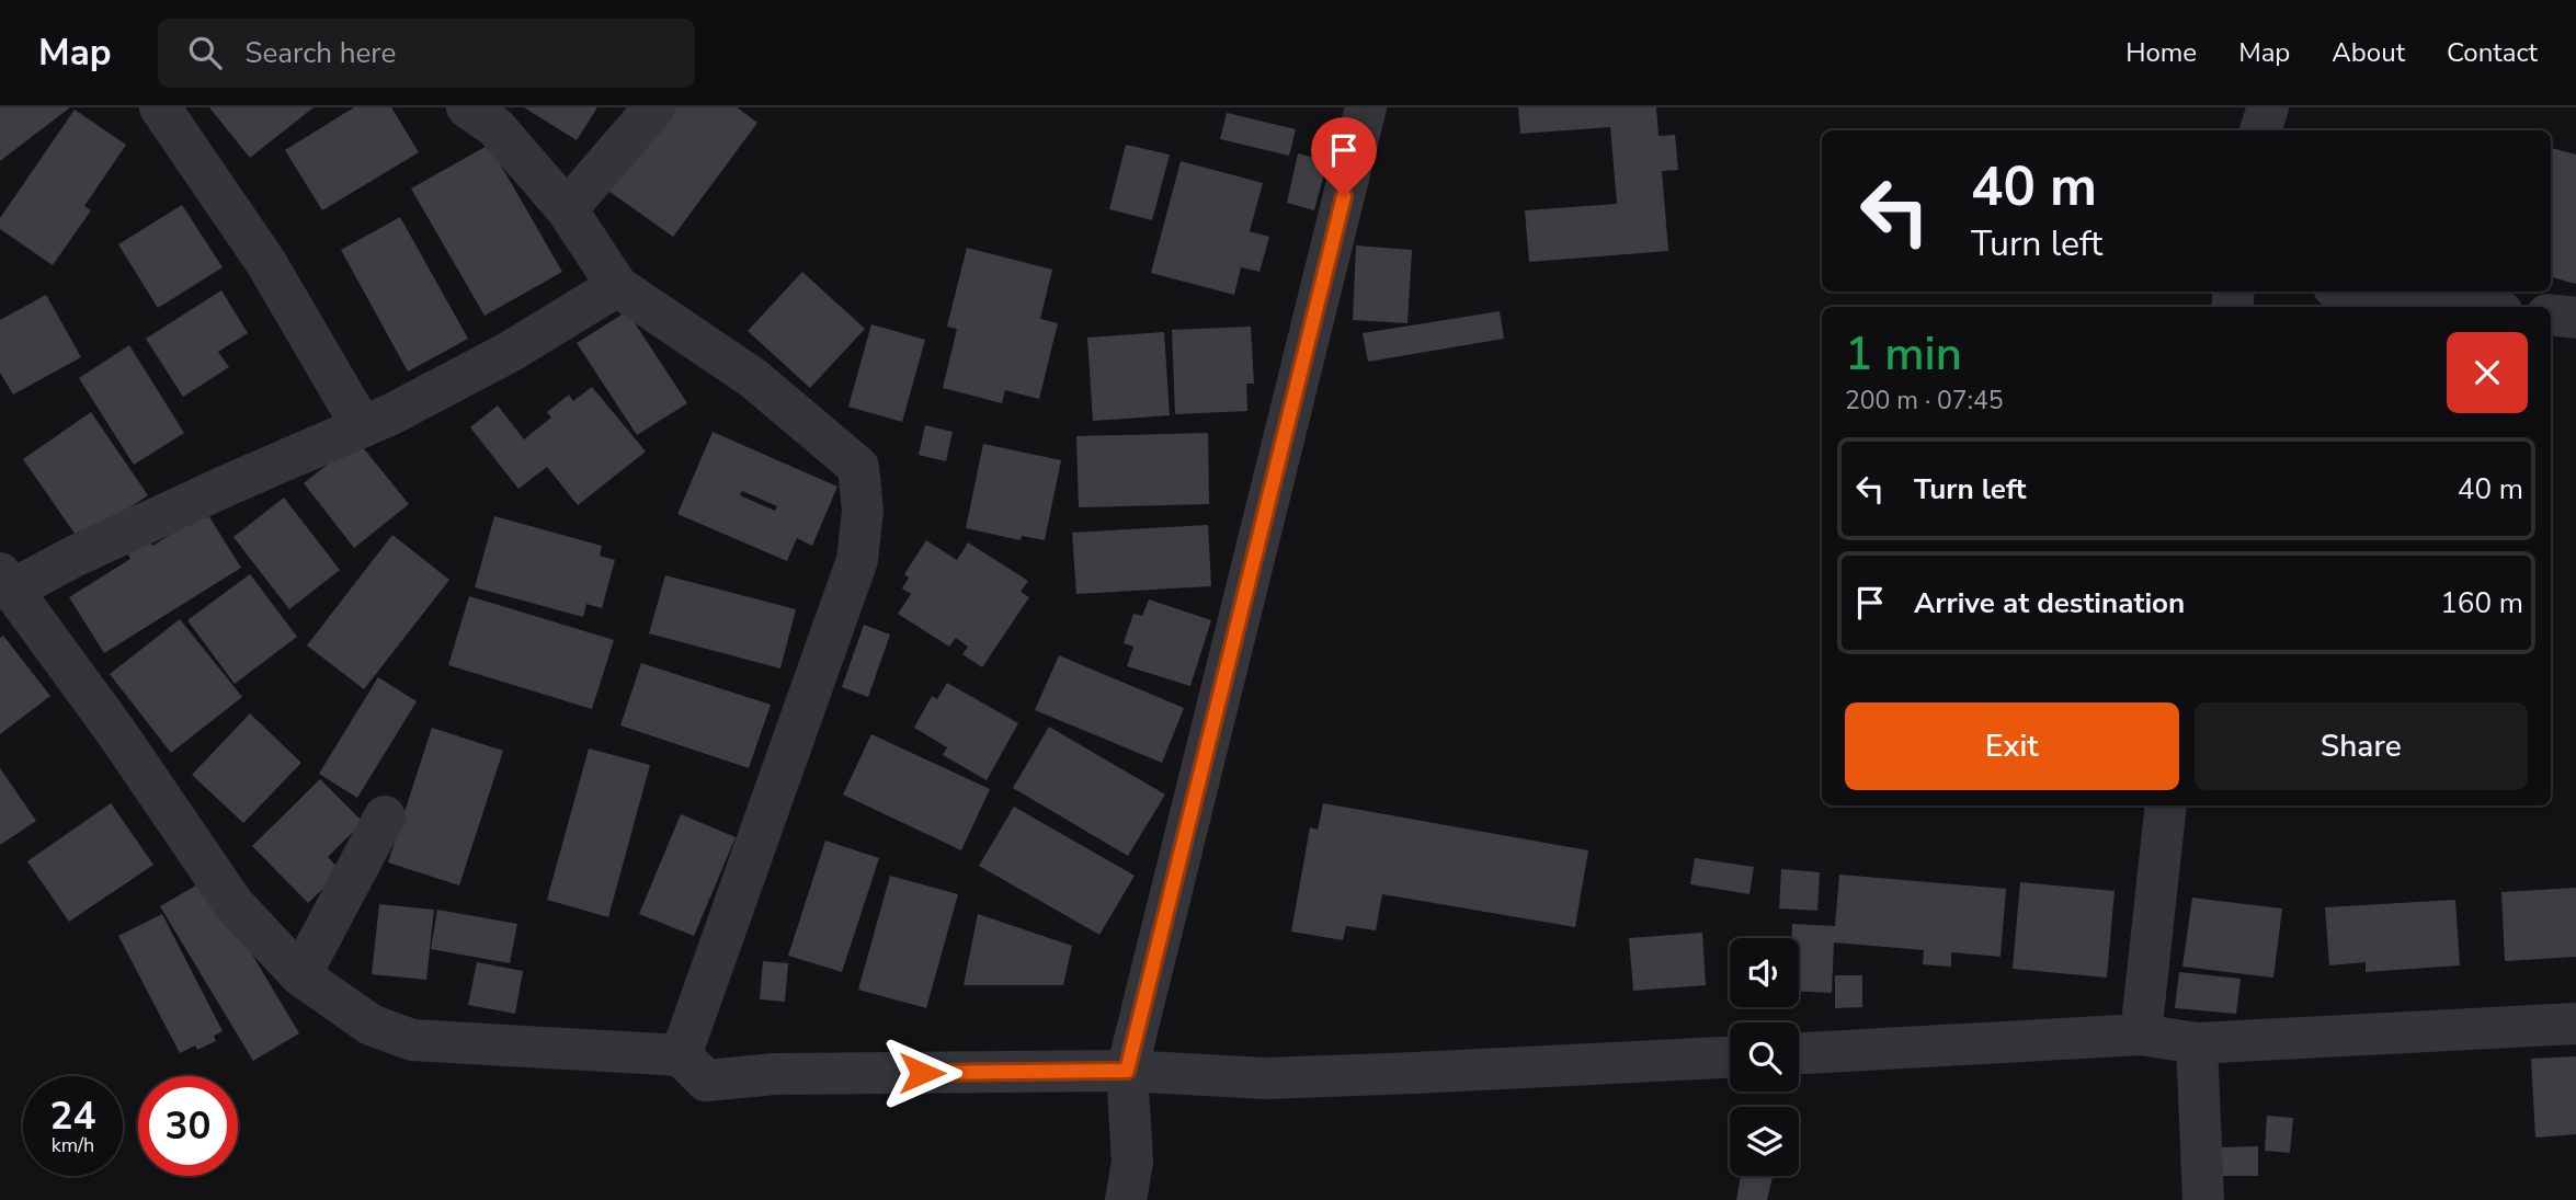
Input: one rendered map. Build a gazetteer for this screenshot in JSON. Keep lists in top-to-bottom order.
{
  "page": {
    "header": "Map",
    "search": "Search here",
    "nav": [
      "Home",
      "Map",
      "About",
      "Contact"
    ],
    "turn": ["40 m", "Turn left"],
    "heading": ["1 min", "200 m · 07:45"],
    "list": [
      {
        "name": "Turn left",
        "value": "40 m"
      },
      {
        "name": "Arrive at destination",
        "value": "160 m"
      }
    ],
    "buttons": ["Exit", "Share"],
    "speed": "24 km/h",
    "limit": "30"
  }
}
